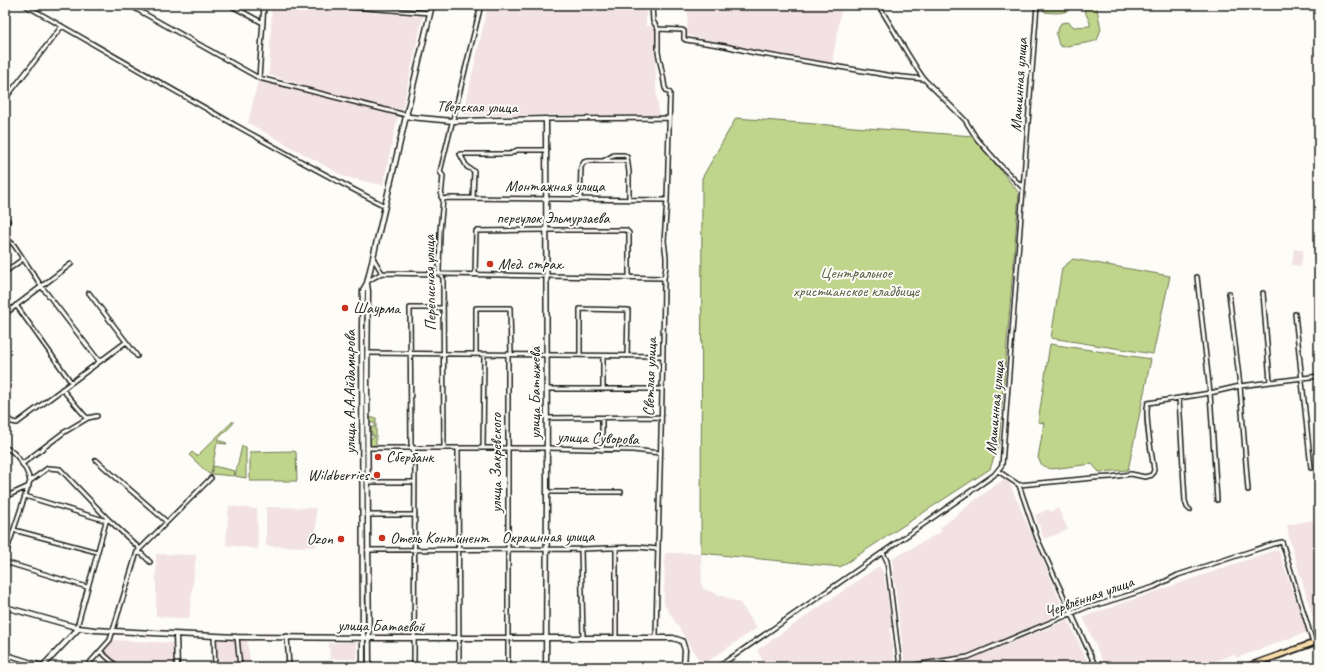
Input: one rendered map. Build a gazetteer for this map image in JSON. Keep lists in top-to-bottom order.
{
  "streets": {
    "main road": [
      "Тверская улица",
      "улица А.А.Айдамирова",
      "улица Батыжева",
      "улица Батаевой"
    ],
    "street": [
      "Машинная улица",
      "Монтажная улица",
      "переулок Эльмурзаева",
      "Переписная улица",
      "Светлая улица",
      "улица Суворова",
      "улица Закревского",
      "Окраинная улица",
      "Червлённая улица"
    ]
  },
  "crossings": [
    ["Тверская улица", "Переписная улица"],
    ["Тверская улица", "Светлая улица"],
    ["Тверская улица", "улица Батыжева"],
    ["Монтажная улица", "Переписная улица"],
    ["Монтажная улица", "Светлая улица"],
    ["Монтажная улица", "улица Батыжева"],
    ["переулок Эльмурзаева", "улица Батыжева"],
    ["Переписная улица", "улица Суворова"],
    ["Светлая улица", "улица Суворова"],
    ["Светлая улица", "Окраинная улица"],
    ["Светлая улица", "улица Батаевой"],
    ["улица А.А.Айдамирова", "улица Суворова"],
    ["улица А.А.Айдамирова", "Окраинная улица"],
    ["улица А.А.Айдамирова", "улица Батаевой"],
    ["улица Батыжева", "улица Суворова"],
    ["улица Батыжева", "Окраинная улица"],
    ["улица Батыжева", "улица Батаевой"],
    ["улица Суворова", "улица Закревского"],
    ["улица Закревского", "Окраинная улица"],
    ["улица Закревского", "улица Батаевой"]
  ],
  "parks": ["Центральное христианское кладбище"],
  "places": [
    "Мед. страх.",
    "Шаурма",
    "Сбербанк",
    "Wildberries",
    "Отель Континент",
    "Ozon"
  ]
}
